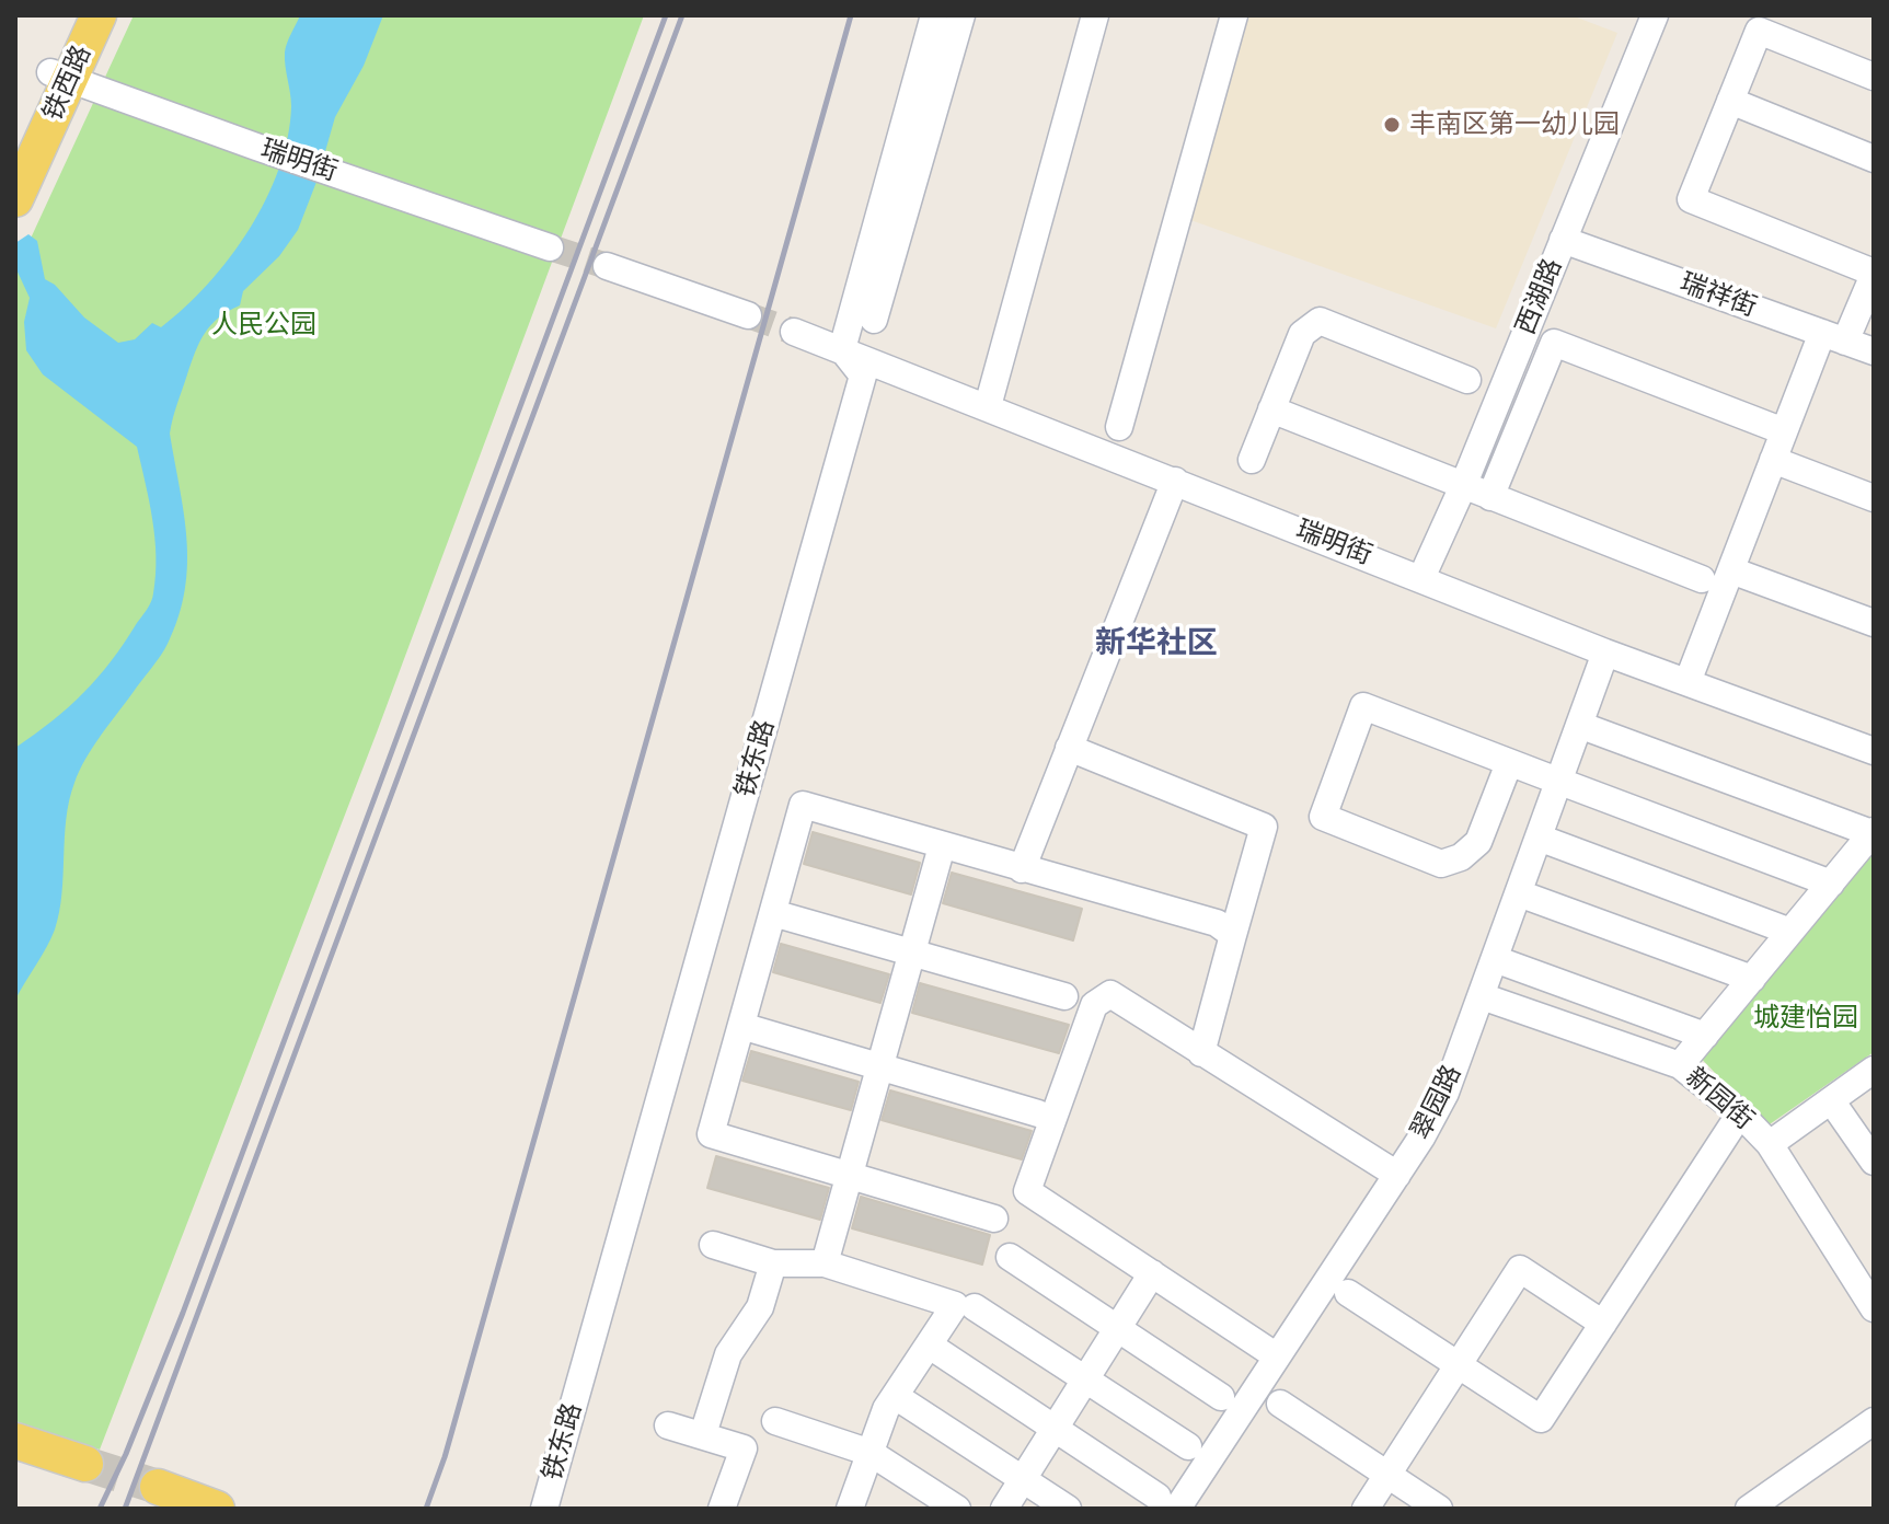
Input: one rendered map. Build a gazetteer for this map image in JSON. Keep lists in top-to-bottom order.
{
  "streets": {
    "main road": ["铁西路"],
    "street": [
      "瑞明街",
      "瑞祥街",
      "西湖路",
      "铁东路",
      "新园街",
      "翠园路"
    ]
  },
  "crossings": [
    ["铁西路", "瑞明街"],
    ["瑞明街", "西湖路"],
    ["瑞明街", "铁东路"],
    ["瑞明街", "翠园路"],
    ["瑞祥街", "西湖路"],
    ["新园街", "翠园路"]
  ],
  "districts": ["新华社区"],
  "parks": ["人民公园", "城建怡园"],
  "places": ["丰南区第一幼儿园"]
}
